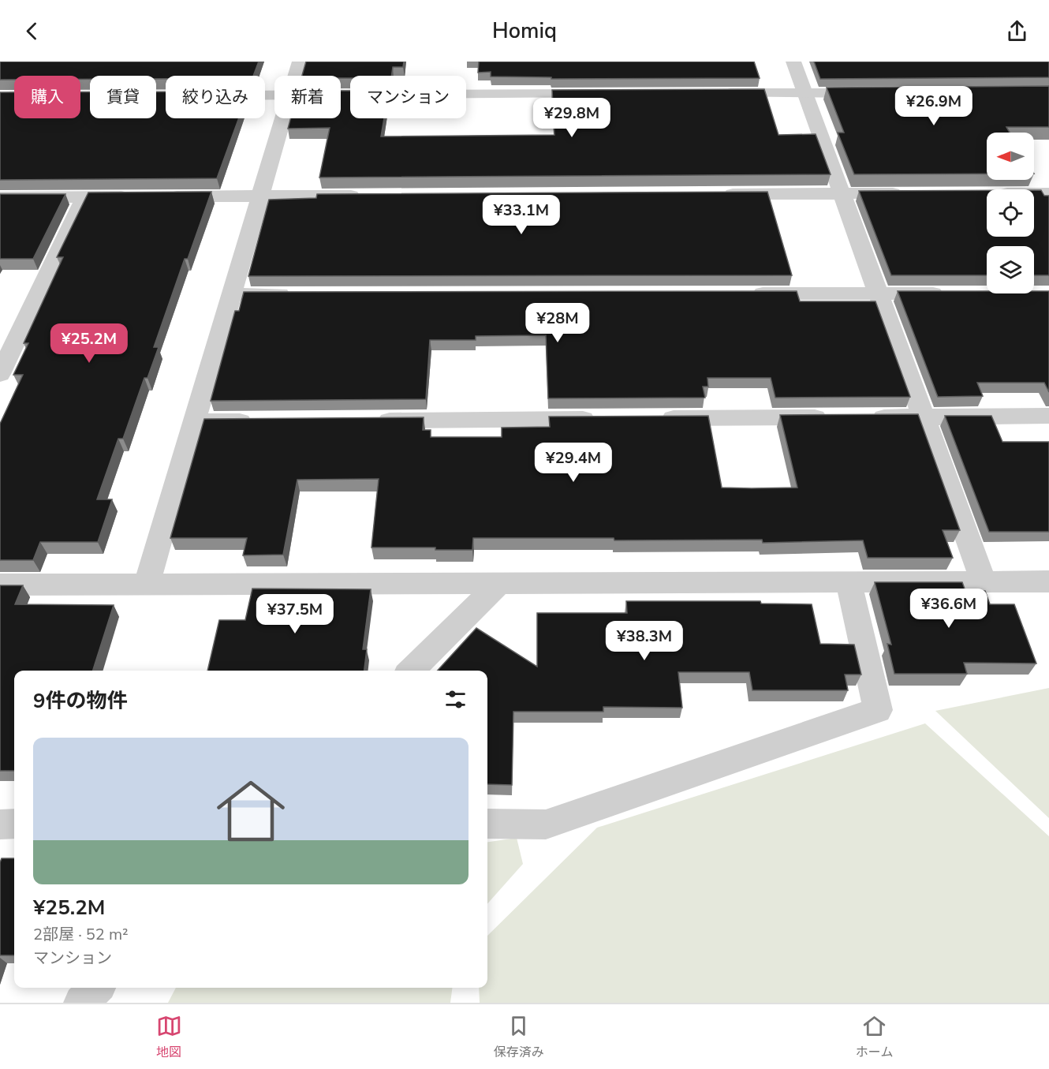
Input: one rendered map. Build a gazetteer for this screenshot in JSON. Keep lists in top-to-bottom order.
{
  "north": "left",
  "page": {
    "header": "Homiq",
    "chip": [
      "購入",
      "賃貸",
      "絞り込み",
      "新着",
      "マンション"
    ],
    "price": [
      "¥26.9M",
      "¥29.8M",
      "¥33.1M",
      "¥28M",
      "¥25.2M",
      "¥29.4M",
      "¥36.6M",
      "¥37.5M",
      "¥38.3M"
    ],
    "heading": "9件の物件",
    "list": [
      {
        "name": "¥25.2M",
        "note": "2部屋 · 52 m² · マンション"
      }
    ],
    "tabs": ["地図", "保存済み", "ホーム"]
  }
}
